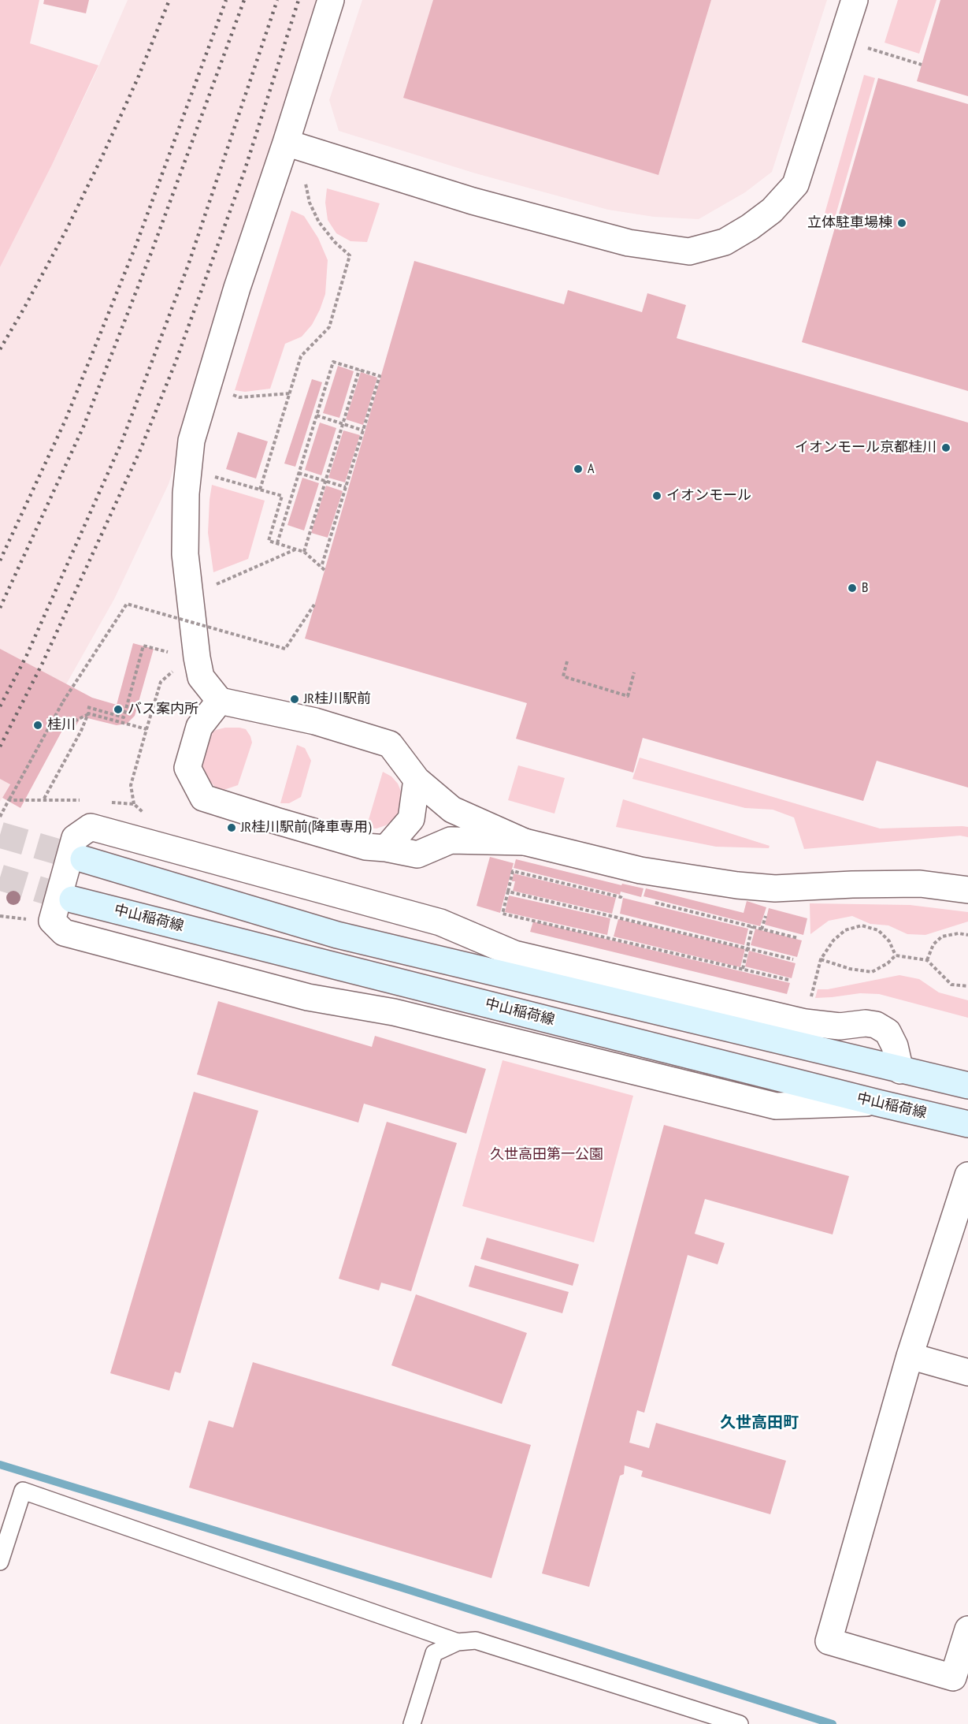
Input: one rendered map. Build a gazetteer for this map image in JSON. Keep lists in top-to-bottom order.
{
  "streets": {
    "main road": ["中山稲荷線"]
  },
  "districts": ["久世高田町"],
  "parks": ["久世高田第一公園"],
  "places": [
    "立体駐車場棟",
    "イオンモール京都桂川",
    "A",
    "イオンモール",
    "B",
    "JR桂川駅前",
    "バス案内所",
    "桂川",
    "JR桂川駅前(降車専用)"
  ]
}
